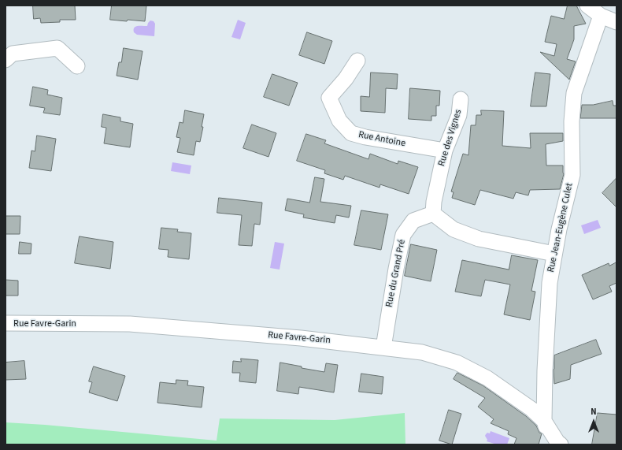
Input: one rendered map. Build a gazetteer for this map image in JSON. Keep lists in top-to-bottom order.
{
  "streets": {
    "street": [
      "Rue des Vignes",
      "Rue Antoine",
      "Rue Jean-Eugène Culet",
      "Rue du Grand Pré",
      "Rue Favre-Garin"
    ]
  },
  "crossings": [
    ["Rue des Vignes", "Rue Antoine"],
    ["Rue des Vignes", "Rue du Grand Pré"],
    ["Rue Jean-Eugène Culet", "Rue Favre-Garin"],
    ["Rue du Grand Pré", "Rue Favre-Garin"]
  ],
  "north": "top"
}
